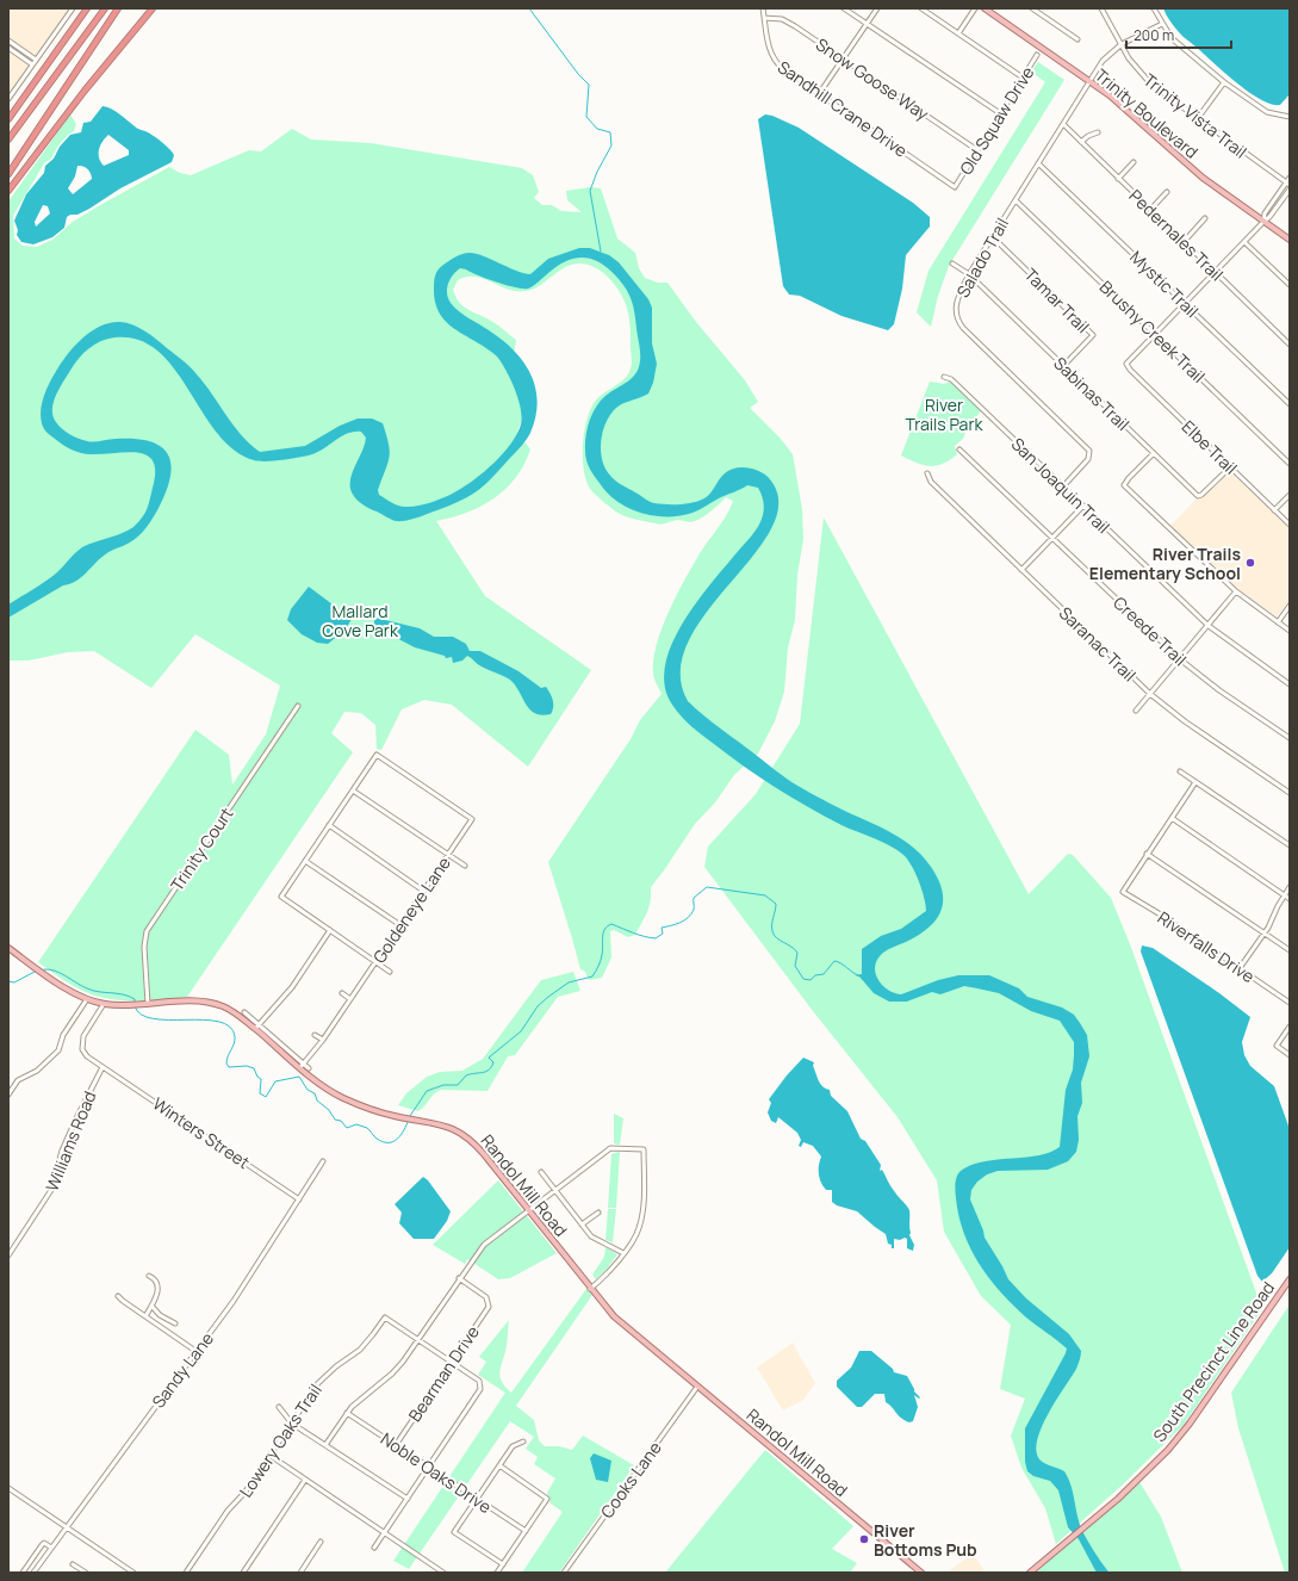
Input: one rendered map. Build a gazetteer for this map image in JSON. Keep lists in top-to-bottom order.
{
  "streets": {
    "main road": ["Trinity Boulevard", "Randol Mill Road", "South Precinct Line Road"],
    "street": [
      "Snow Goose Way",
      "Sandhill Crane Drive",
      "Trinity Vista Trail",
      "Old Squaw Drive",
      "Pedernales Trail",
      "Salado Trail",
      "Mystic Trail",
      "Tamar Trail",
      "Brushy Creek Trail",
      "Sabinas Trail",
      "Elbe Trail",
      "San Joaquin Trail",
      "Creede Trail",
      "Saranac Trail",
      "Trinity Court",
      "Goldeneye Lane",
      "Riverfalls Drive",
      "Winters Street",
      "Williams Road",
      "Sandy Lane",
      "Bearman Drive",
      "Lowery Oaks Trail",
      "Noble Oaks Drive",
      "Cooks Lane"
    ]
  },
  "crossings": [
    ["Snow Goose Way", "Sandhill Crane Drive"],
    ["Snow Goose Way", "Old Squaw Drive"],
    ["Sandhill Crane Drive", "Old Squaw Drive"],
    ["Trinity Boulevard", "Salado Trail"],
    ["Trinity Vista Trail", "Salado Trail"],
    ["Pedernales Trail", "Salado Trail"],
    ["Salado Trail", "Mystic Trail"],
    ["Salado Trail", "Tamar Trail"],
    ["Salado Trail", "Brushy Creek Trail"],
    ["Salado Trail", "Sabinas Trail"],
    ["Salado Trail", "San Joaquin Trail"],
    ["Tamar Trail", "Sabinas Trail"],
    ["Brushy Creek Trail", "Elbe Trail"],
    ["Sabinas Trail", "Elbe Trail"],
    ["Trinity Court", "Randol Mill Road"],
    ["Goldeneye Lane", "Randol Mill Road"],
    ["Winters Street", "Williams Road"],
    ["Winters Street", "Sandy Lane"],
    ["Randol Mill Road", "Cooks Lane"],
    ["Bearman Drive", "Noble Oaks Drive"]
  ],
  "parks": ["River Trails Park", "Mallard Cove Park"],
  "places": ["River Trails Elementary School", "River Bottoms Pub"],
  "scale_bar": "200 m"
}
